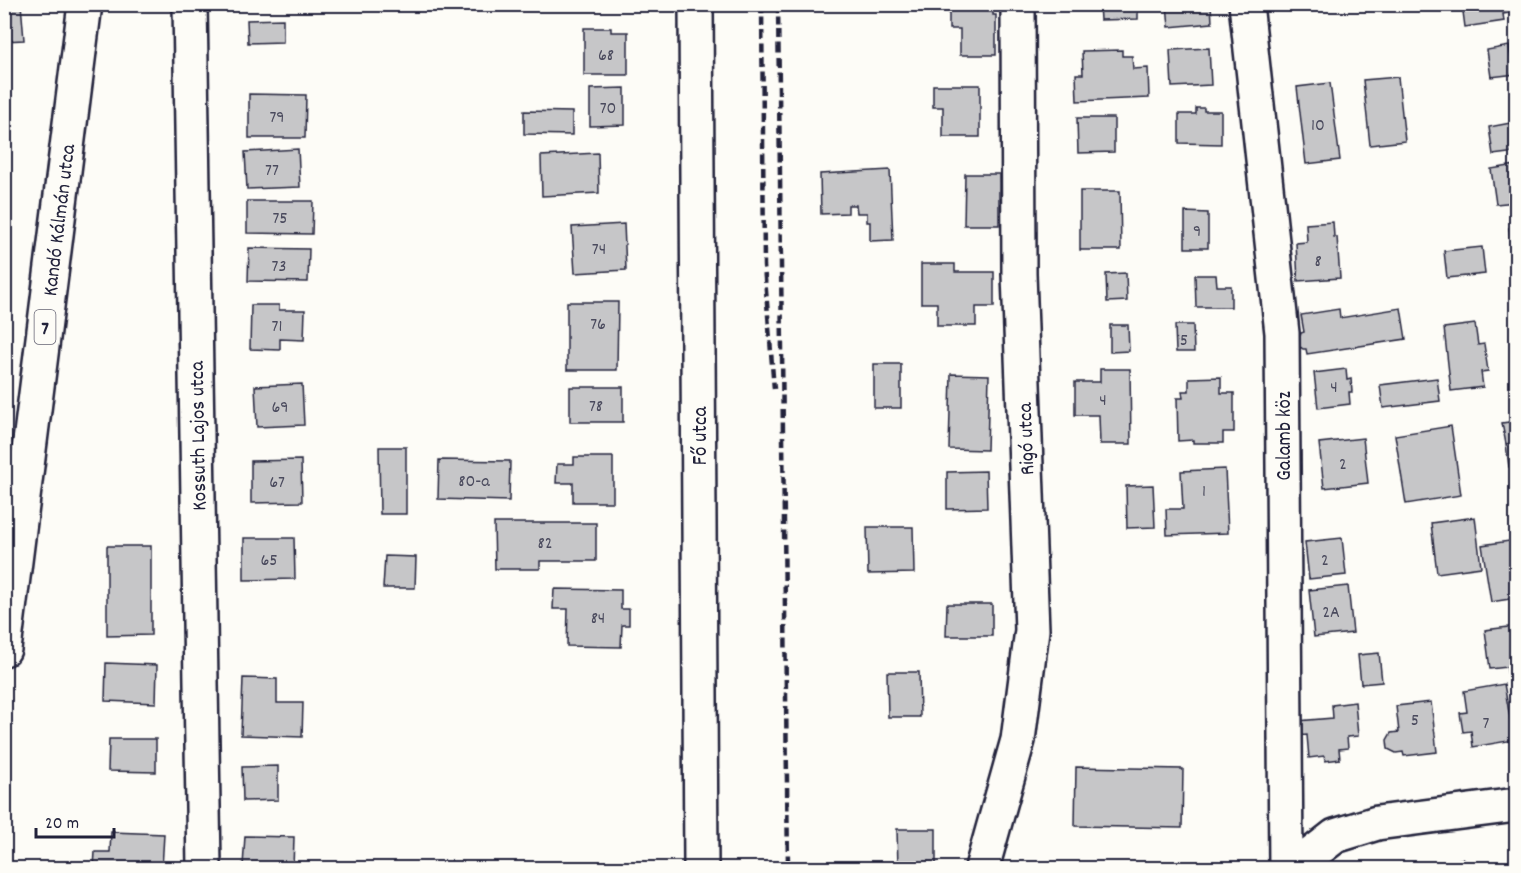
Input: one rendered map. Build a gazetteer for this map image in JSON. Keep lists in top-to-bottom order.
{
  "streets": {
    "street": [
      "Kandó Kálmán utca",
      "7",
      "Kossuth Lajos utca",
      "Fő utca",
      "Galamb köz",
      "Rigó utca"
    ]
  },
  "house_numbers": [
    "68",
    "70",
    "79",
    "10",
    "77",
    "75",
    "9",
    "74",
    "8",
    "73",
    "76",
    "71",
    "5",
    "4",
    "4",
    "78",
    "69",
    "2",
    "80-a",
    "67",
    "1",
    "82",
    "65",
    "2",
    "2A",
    "84",
    "5",
    "7"
  ],
  "scale_bar": "20 m"
}
